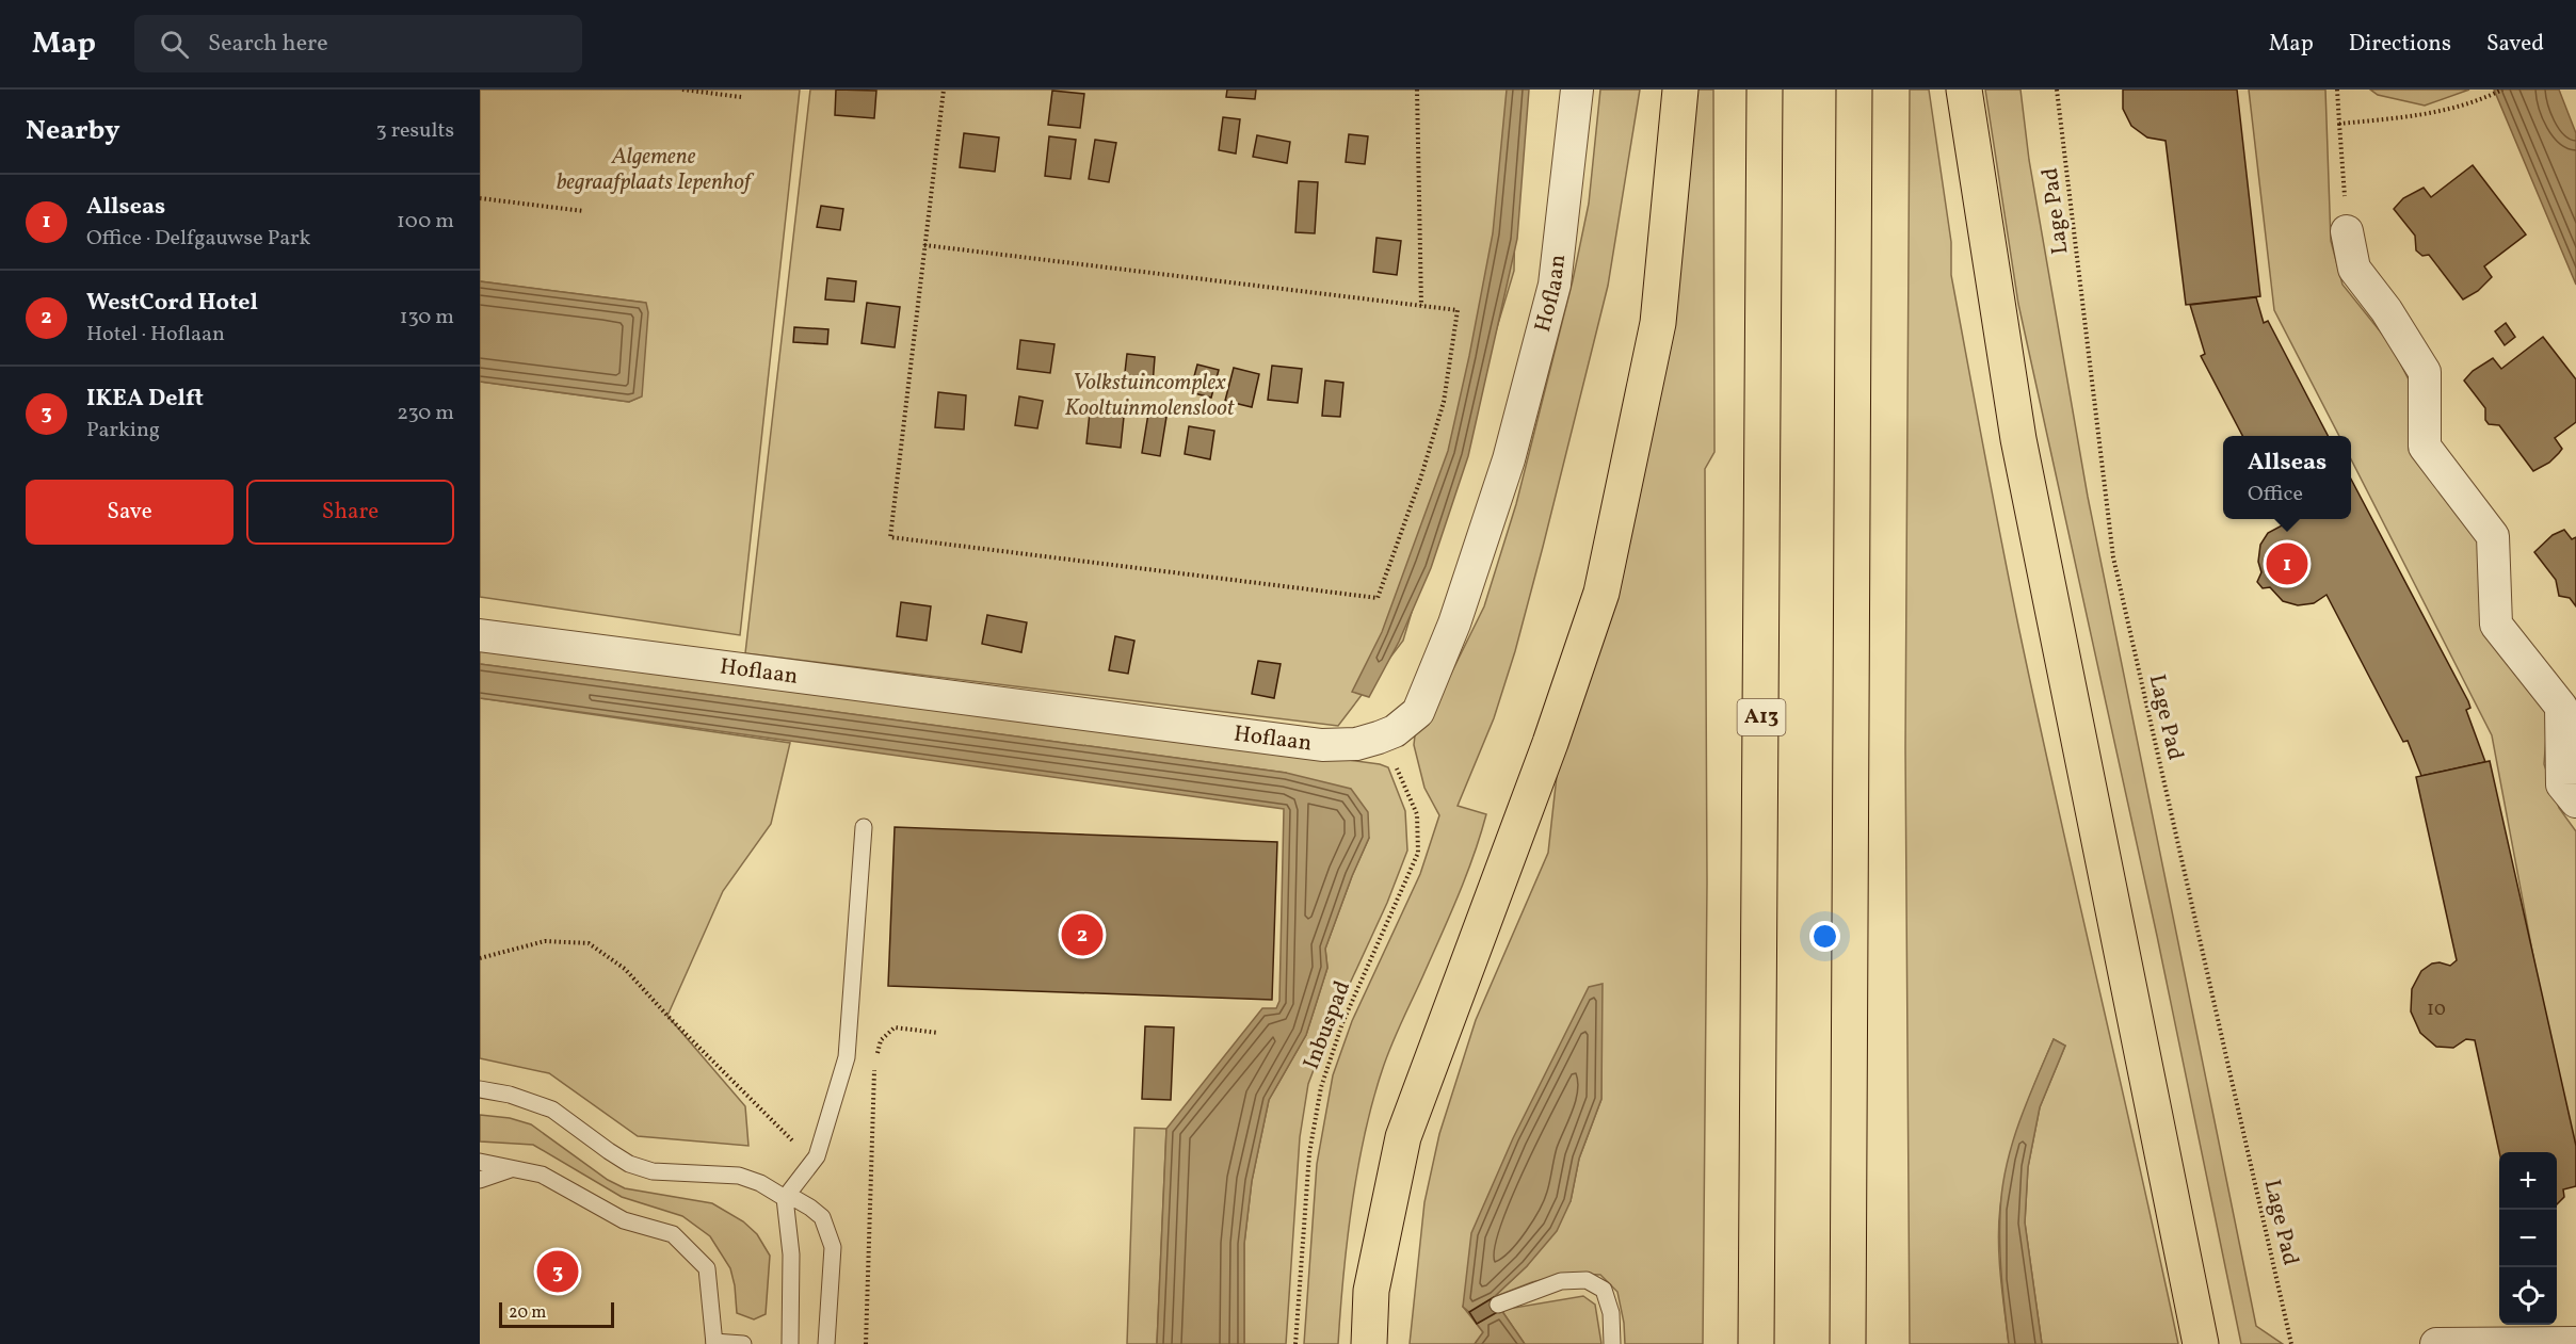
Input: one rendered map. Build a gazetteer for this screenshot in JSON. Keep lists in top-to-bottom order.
{
  "streets": {
    "highway": ["A13"],
    "street": ["Hoflaan"],
    "path": ["Lage Pad", "Inbuspad"]
  },
  "crossings": [
    ["Hoflaan", "Inbuspad"]
  ],
  "parks": ["Algemene begraafplaats Iepenhof", "Volkstuincomplex Kooltuinmolensloot"],
  "house_numbers": ["10"],
  "scale_bar": "20 m",
  "page": {
    "header": "Map",
    "search": "Search here",
    "nav": ["Map", "Directions", "Saved"],
    "heading": ["Nearby", "3 results"],
    "list": [
      {
        "mark": "1",
        "name": "Allseas",
        "note": "Office · Delfgauwse Park",
        "value": "100 m"
      },
      {
        "mark": "2",
        "name": "WestCord Hotel",
        "note": "Hotel · Hoflaan",
        "value": "130 m"
      },
      {
        "mark": "3",
        "name": "IKEA Delft",
        "note": "Parking",
        "value": "230 m"
      }
    ],
    "popup": ["Allseas", "Office"],
    "buttons": ["Save", "Share"],
    "pins": ["1", "2", "3"],
    "map_buttons": ["+", "−"],
    "scale": "20 m"
  }
}
